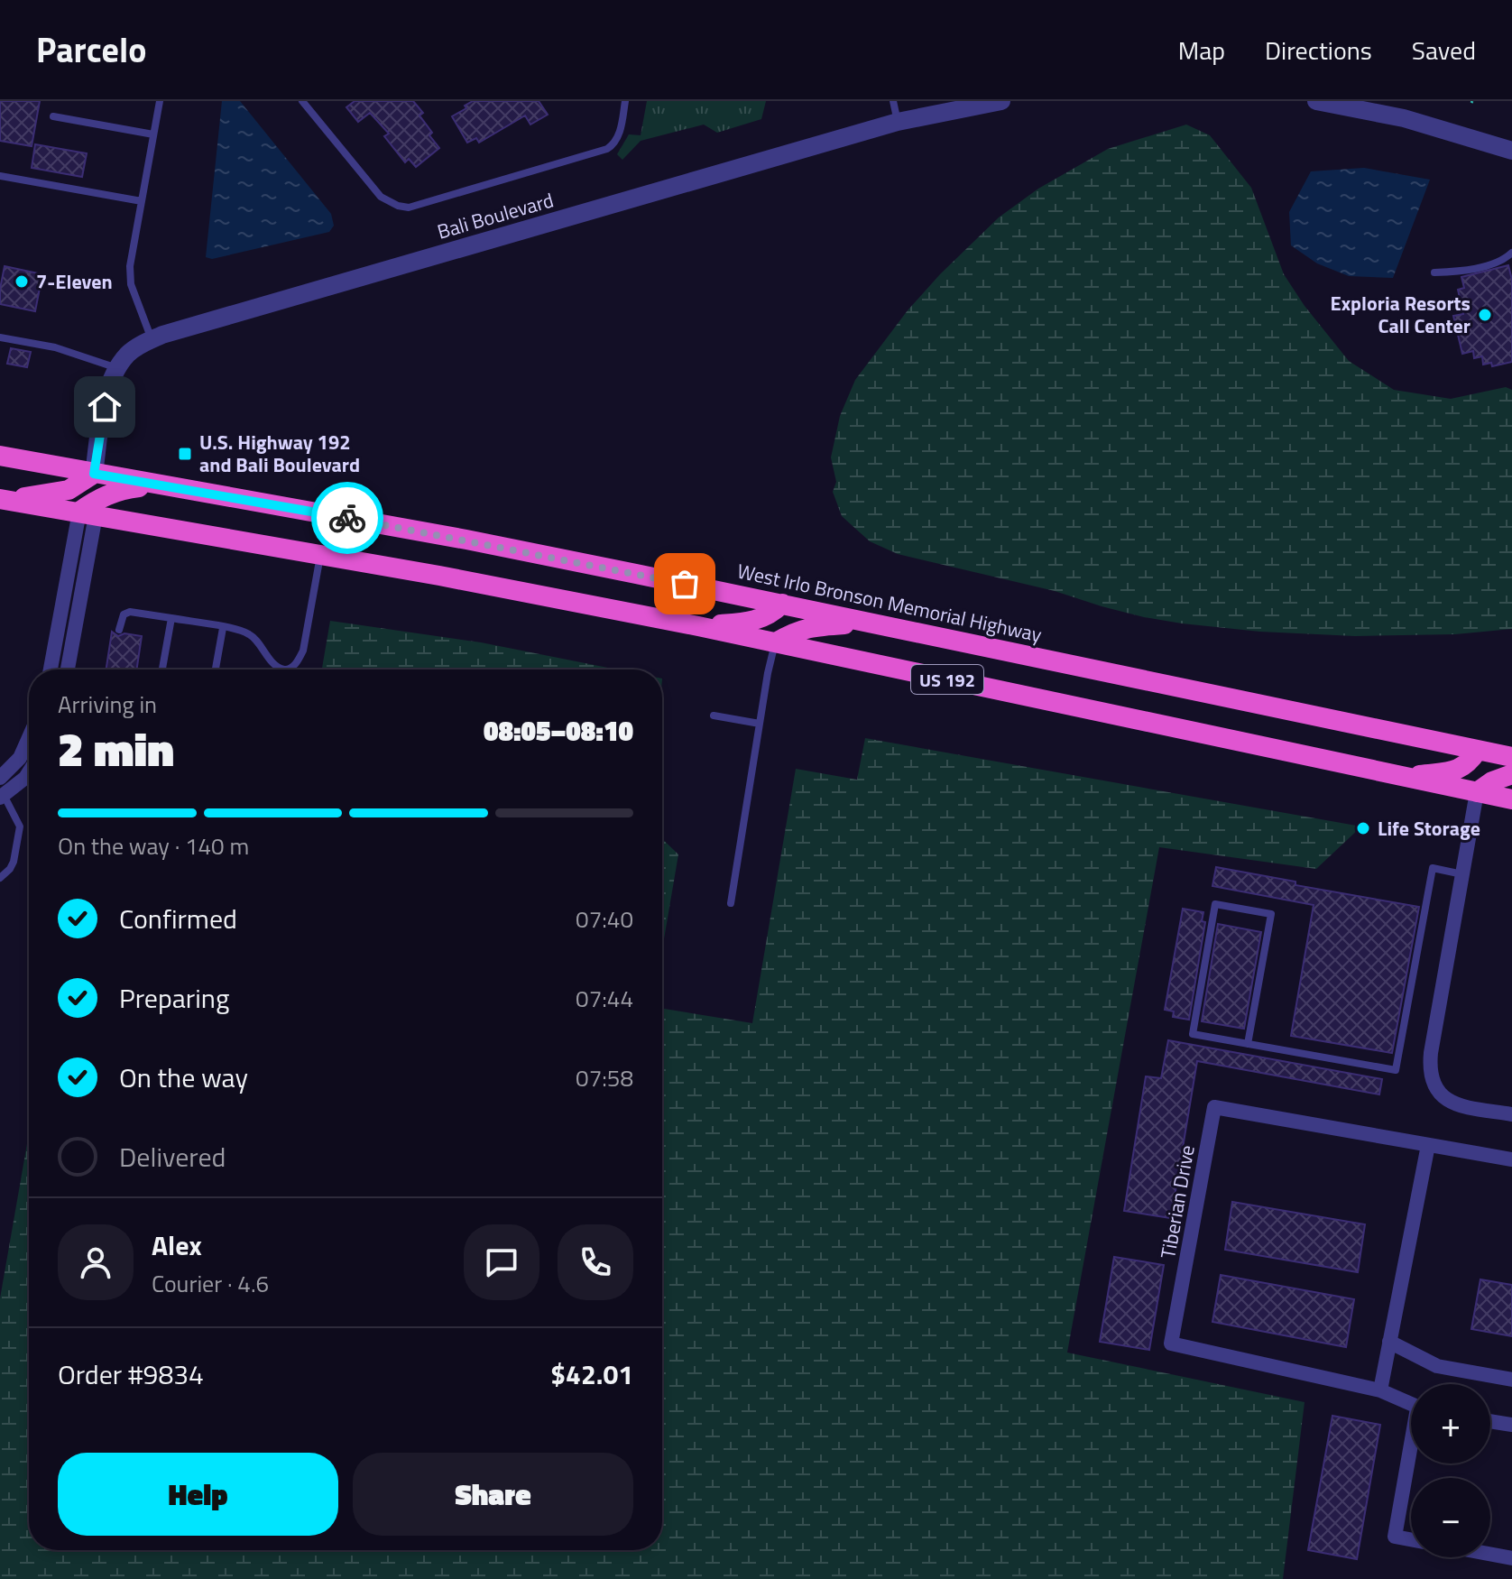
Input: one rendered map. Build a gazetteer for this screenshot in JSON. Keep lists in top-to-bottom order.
{
  "streets": {
    "highway": ["West Irlo Bronson Memorial Highway", "US 192"],
    "street": ["Bali Boulevard", "Tiberian Drive"]
  },
  "crossings": [
    ["Bali Boulevard", "West Irlo Bronson Memorial Highway"]
  ],
  "places": {
    "other": ["7-Eleven", "Exploria Resorts Call Center", "Life Storage"],
    "transit": ["U.S. Highway 192 and Bali Boulevard"]
  },
  "page": {
    "header": "Parcelo",
    "nav": ["Map", "Directions", "Saved"],
    "heading": ["2 min", "Arriving in", "08:05–08:10"],
    "panel": [
      "Alex",
      "Courier · 4.6",
      "Order #9834",
      "$42.01"
    ],
    "bar": "On the way · 140 m",
    "list": [
      ["Confirmed", "07:40"],
      ["Preparing", "07:44"],
      ["On the way", "07:58"],
      "Delivered"
    ],
    "map_buttons": ["+", "−"],
    "buttons": ["Help", "Share"]
  }
}
